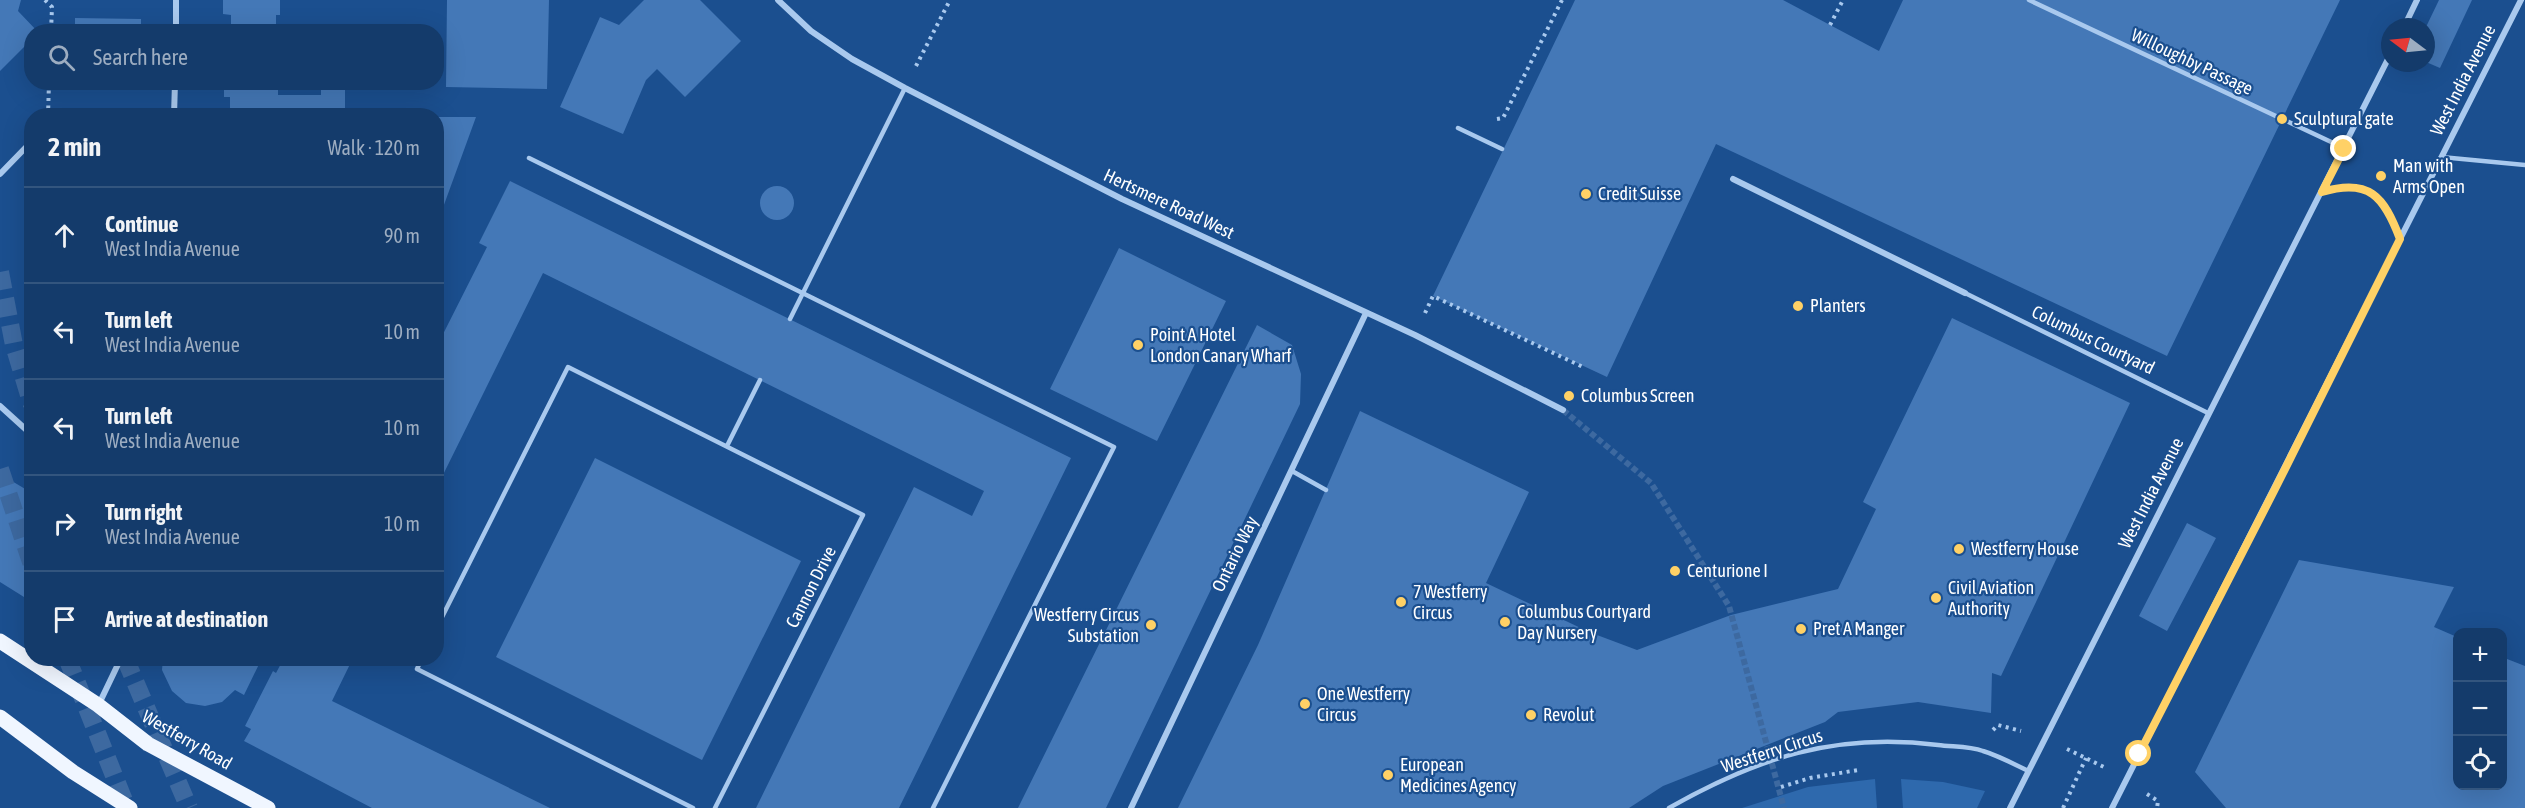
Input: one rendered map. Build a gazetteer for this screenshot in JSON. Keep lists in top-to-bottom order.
{
  "streets": {
    "main road": ["Westferry Road"],
    "street": ["West India Avenue", "Hertsmere Road West", "Ontario Way"],
    "lane": [
      "Willoughby Passage",
      "Columbus Courtyard",
      "Cannon Drive",
      "Westferry Circus"
    ]
  },
  "crossings": [
    ["Willoughby Passage", "West India Avenue"],
    ["West India Avenue", "Columbus Courtyard"],
    ["West India Avenue", "Westferry Circus"],
    ["Hertsmere Road West", "Ontario Way"]
  ],
  "places": [
    "Sculptural gate",
    "Man with Arms Open",
    "Credit Suisse",
    "Planters",
    "Point A Hotel London Canary Wharf",
    "Columbus Screen",
    "Westferry House",
    "Centurione I",
    "Civil Aviation Authority",
    "7 Westferry Circus",
    "Columbus Courtyard Day Nursery",
    "Westferry Circus Substation",
    "Pret A Manger",
    "One Westferry Circus",
    "Revolut",
    "European Medicines Agency"
  ],
  "north": "left",
  "page": {
    "search": "Search here",
    "heading": ["2 min", "Walk · 120 m"],
    "list": [
      ["Continue", "West India Avenue", "90 m"],
      ["Turn left", "West India Avenue", "10 m"],
      ["Turn left", "West India Avenue", "10 m"],
      ["Turn right", "West India Avenue", "10 m"],
      "Arrive at destination"
    ],
    "map_buttons": ["+", "−"]
  }
}
